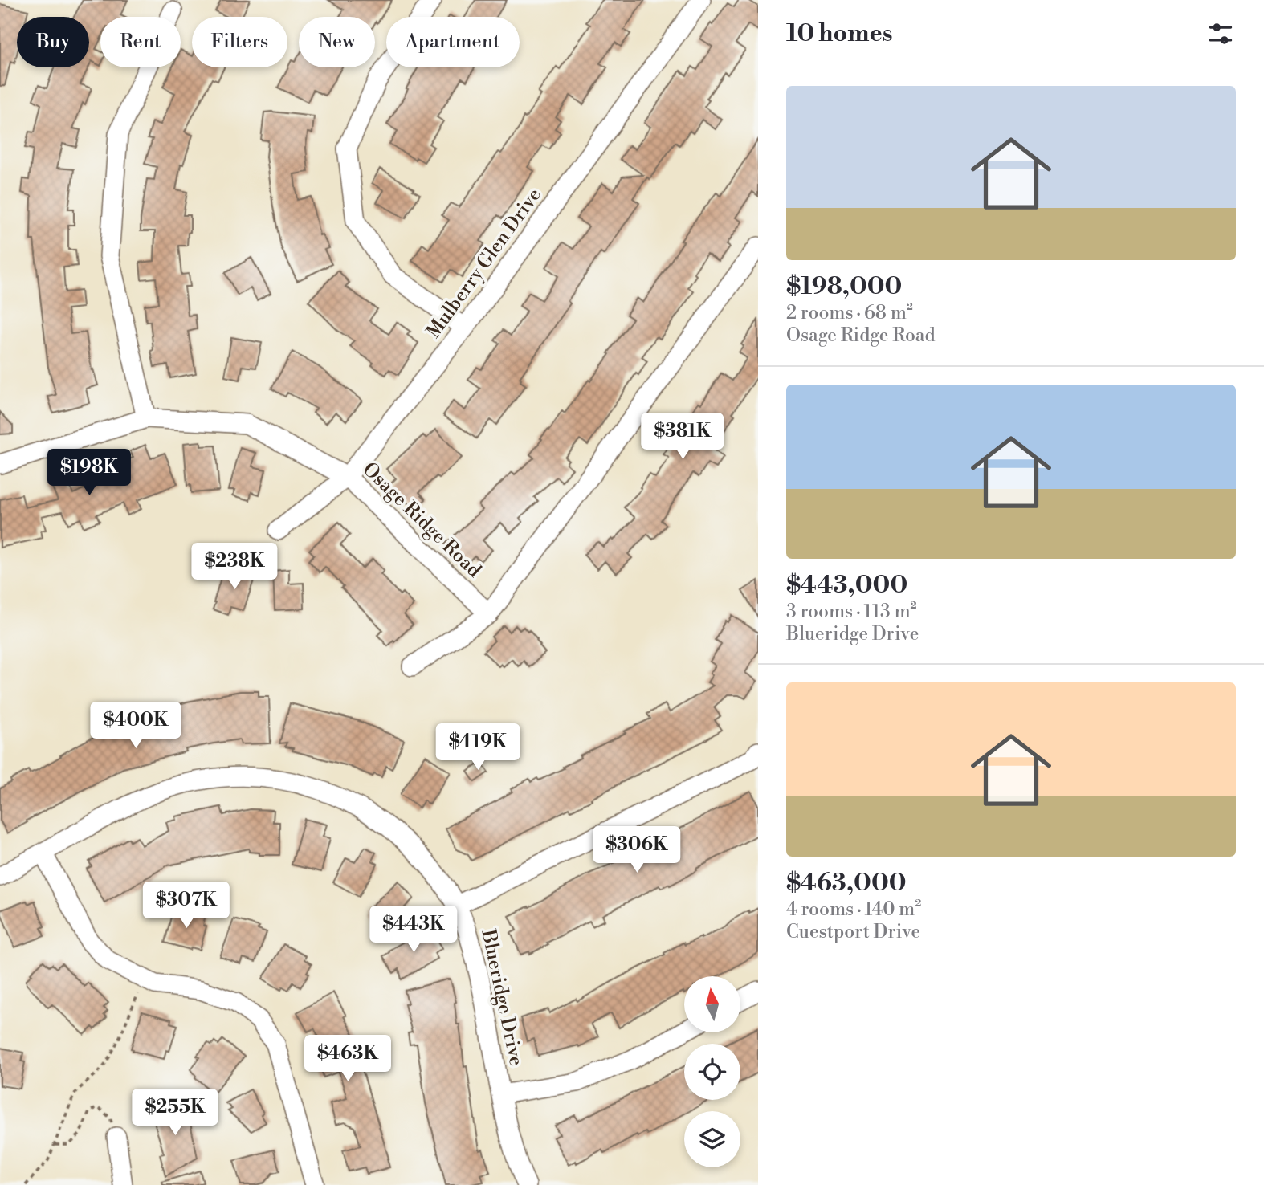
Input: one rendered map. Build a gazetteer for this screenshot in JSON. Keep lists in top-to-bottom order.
{
  "streets": {
    "street": ["Mulberry Glen Drive", "Osage Ridge Road", "Blueridge Drive"]
  },
  "crossings": [
    ["Mulberry Glen Drive", "Osage Ridge Road"]
  ],
  "north": "top",
  "page": {
    "heading": "10 homes",
    "chip": [
      "Buy",
      "Rent",
      "Filters",
      "New",
      "Apartment"
    ],
    "list": [
      {
        "name": "$198,000",
        "note": "2 rooms · 68 m² · Osage Ridge Road"
      },
      {
        "name": "$443,000",
        "note": "3 rooms · 113 m² · Blueridge Drive"
      },
      {
        "name": "$463,000",
        "note": "4 rooms · 140 m² · Cuestport Drive"
      }
    ],
    "price": [
      "$381K",
      "$198K",
      "$238K",
      "$400K",
      "$419K",
      "$306K",
      "$307K",
      "$443K",
      "$463K",
      "$255K"
    ]
  }
}
